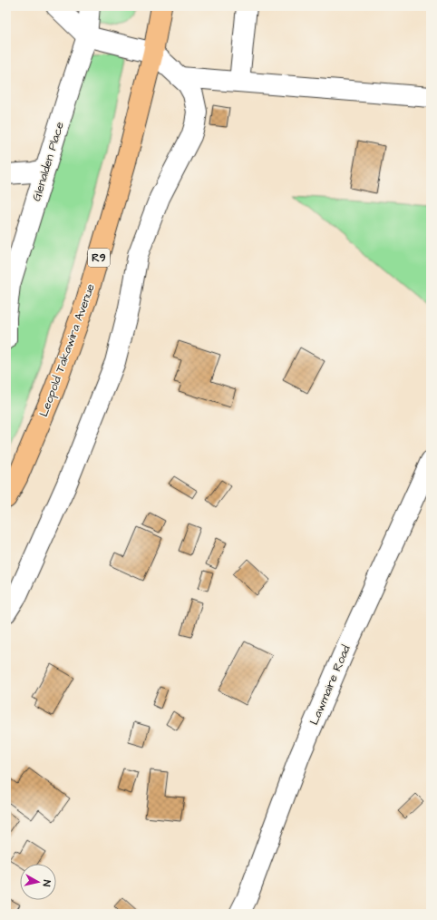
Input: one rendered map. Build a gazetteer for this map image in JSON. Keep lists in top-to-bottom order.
{
  "streets": {
    "highway": ["R9", "Leopold Takawira Avenue"],
    "street": ["Glenalden Place", "Lawmaire Road"]
  },
  "north": "right"
}
